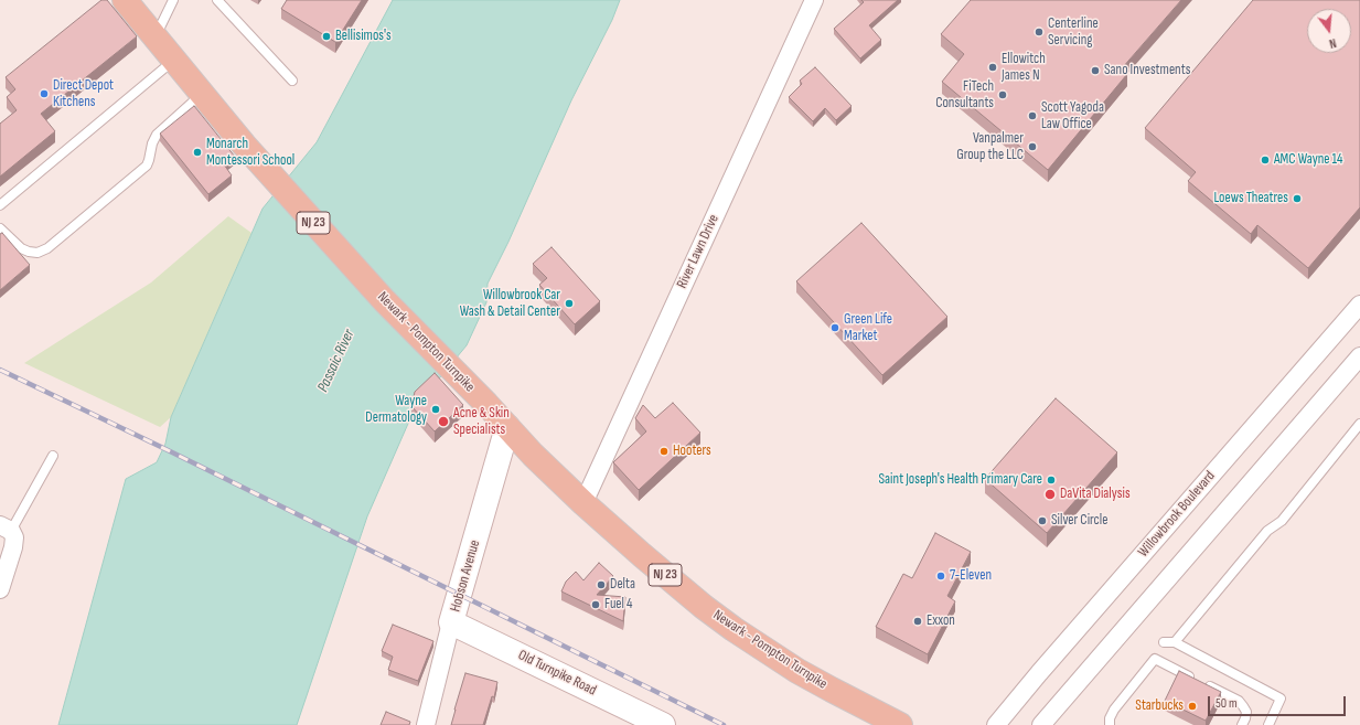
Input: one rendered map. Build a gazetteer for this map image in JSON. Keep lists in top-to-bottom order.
{
  "streets": {
    "main road": ["NJ 23", "Newark - Pompton Turnpike"],
    "street": [
      "River Lawn Drive",
      "Willowbrook Boulevard",
      "Hobson Avenue",
      "Old Turnpike Road"
    ]
  },
  "crossings": [
    ["River Lawn Drive", "Newark - Pompton Turnpike"],
    ["Newark - Pompton Turnpike", "Hobson Avenue"],
    ["Hobson Avenue", "Old Turnpike Road"]
  ],
  "water": ["Passaic River"],
  "places": [
    "Centerline Servicing",
    "Bellisimos's",
    "Ellowitch James N",
    "Sano Investments",
    "Direct Depot Kitchens",
    "FiTech Consultants",
    "Scott Yagoda Law Office",
    "Vanpalmer Group the LLC",
    "Monarch Montessori School",
    "AMC Wayne 14",
    "Loews Theatres",
    "Willowbrook Car Wash & Detail Center",
    "Green Life Market",
    "Wayne Dermatology",
    "Acne & Skin Specialists",
    "Hooters",
    "Saint Joseph's Health Primary Care",
    "DaVita Dialysis",
    "Silver Circle",
    "7-Eleven",
    "Delta",
    "Fuel 4",
    "Exxon",
    "Starbucks"
  ],
  "scale_bar": "50 m",
  "north": "bottom"
}
